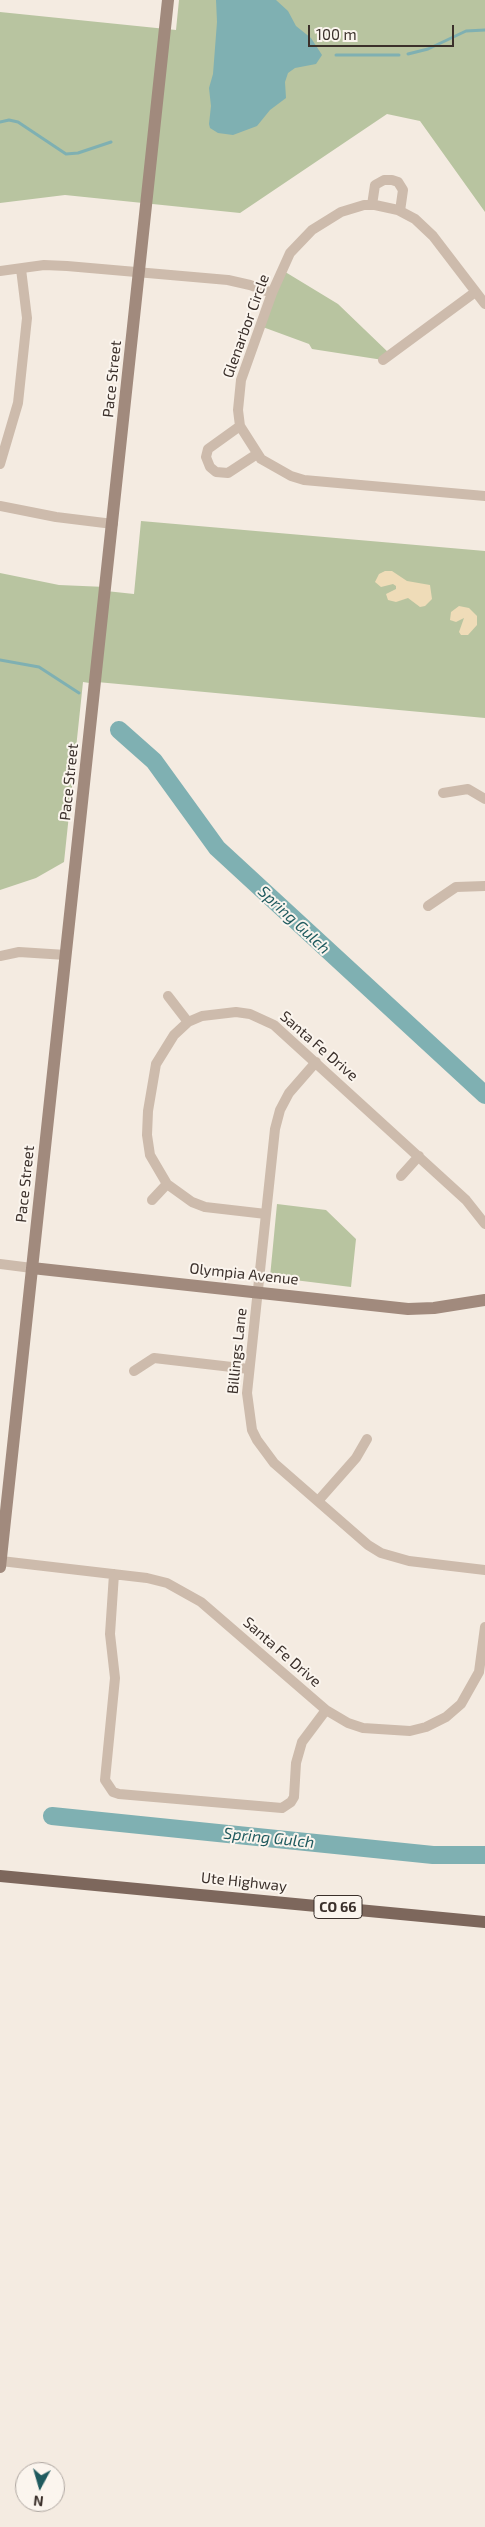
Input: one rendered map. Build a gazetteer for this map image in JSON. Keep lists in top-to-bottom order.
{
  "streets": {
    "main road": [
      "Pace Street",
      "Olympia Avenue",
      "Ute Highway",
      "CO 66"
    ],
    "street": ["Glenarbor Circle", "Santa Fe Drive", "Billings Lane"]
  },
  "crossings": [
    ["Pace Street", "Santa Fe Drive"],
    ["Pace Street", "Olympia Avenue"],
    ["Santa Fe Drive", "Billings Lane"],
    ["Olympia Avenue", "Billings Lane"]
  ],
  "water": ["Spring Gulch"],
  "scale_bar": "100 m",
  "north": "bottom"
}
